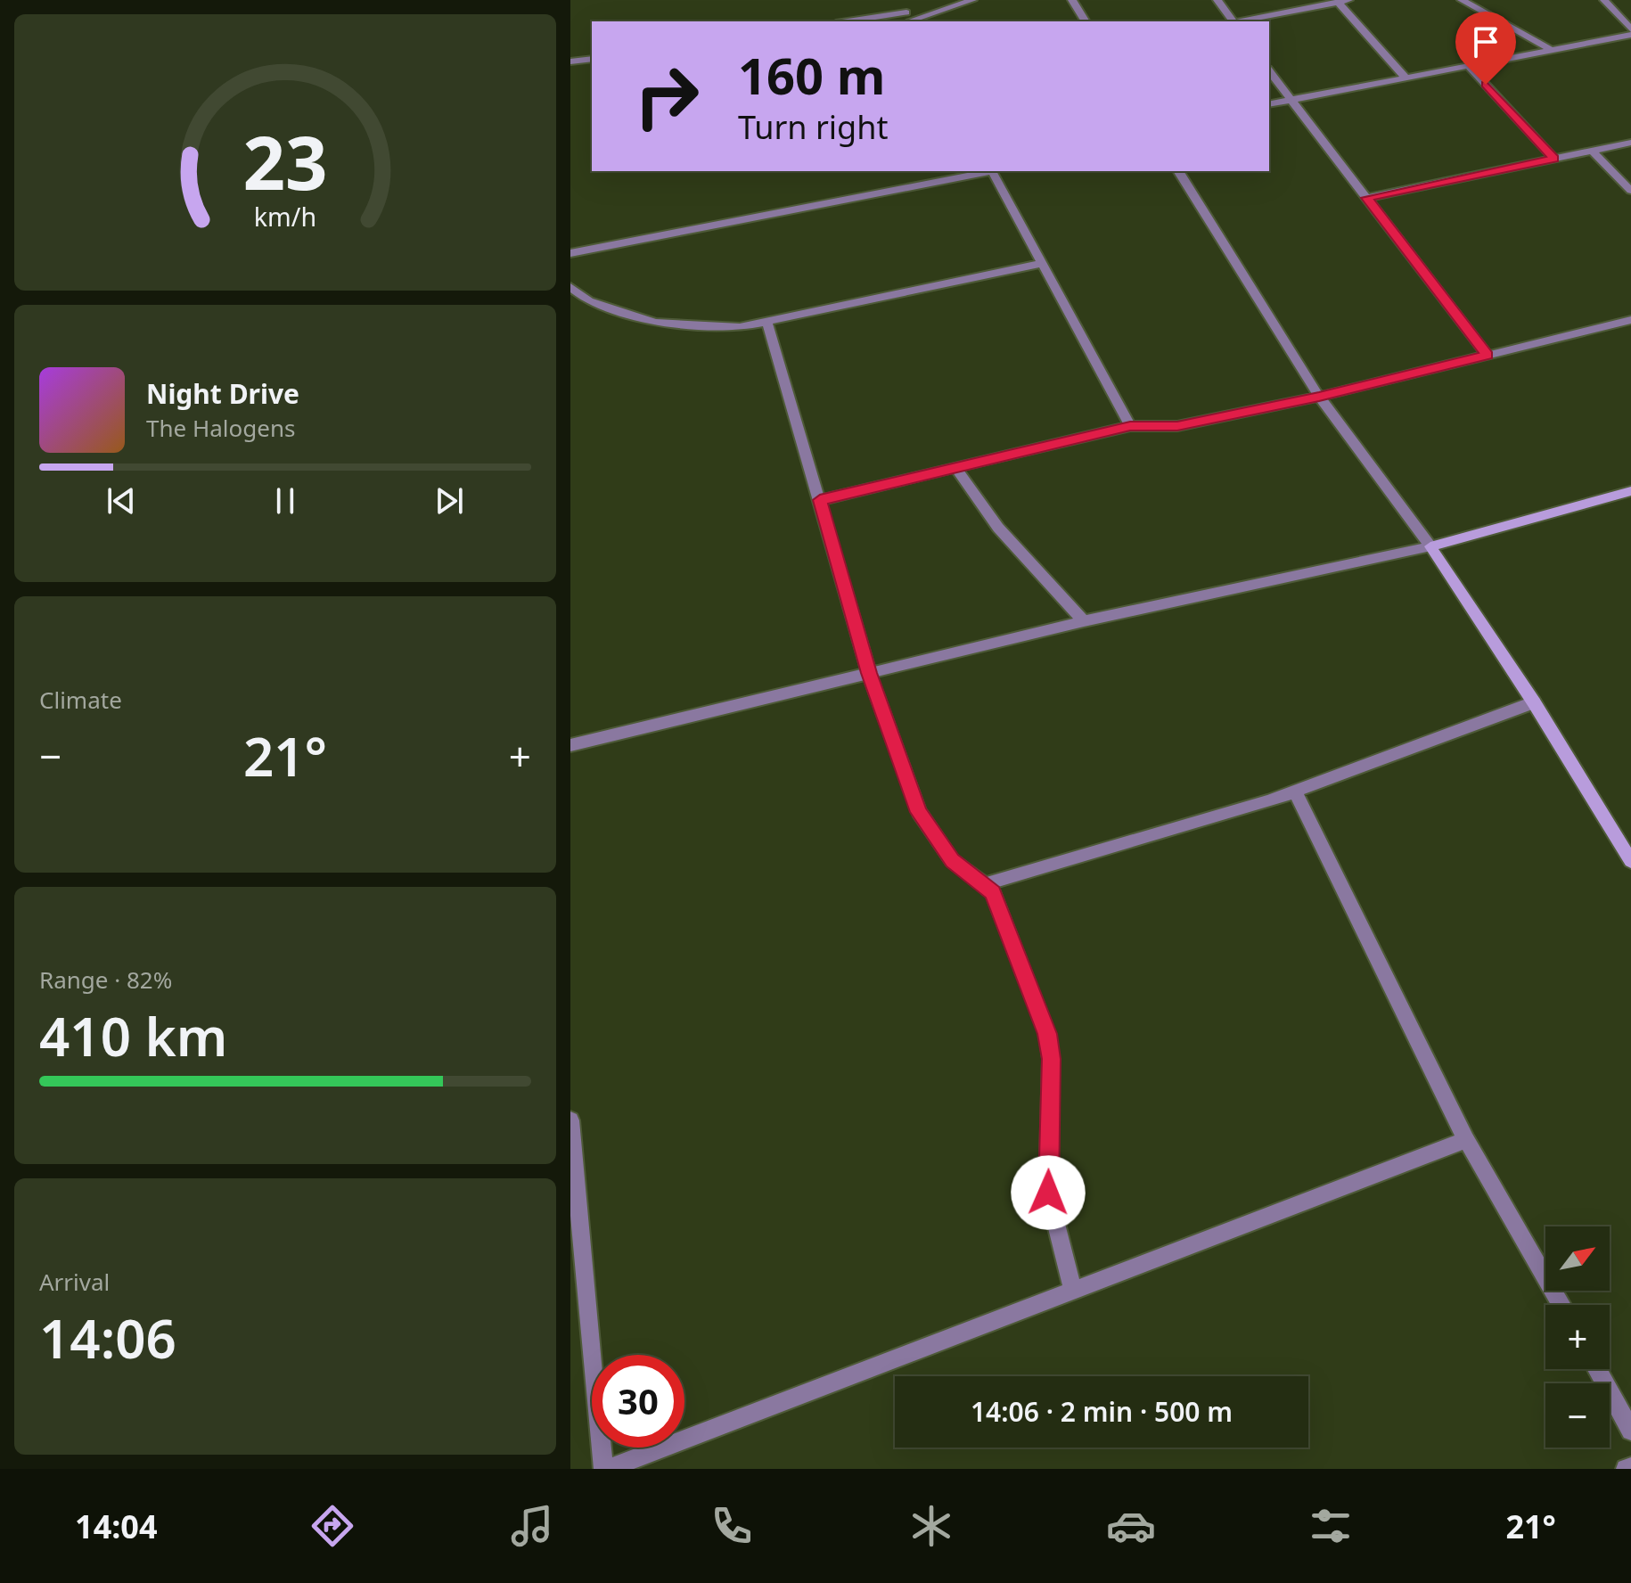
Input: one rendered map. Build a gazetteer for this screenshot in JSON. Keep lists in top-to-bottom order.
{
  "north": "top right",
  "page": {
    "turn": ["160 m", "Turn right"],
    "song": ["Night Drive", "The Halogens"],
    "tile": [
      "Climate",
      ["Range · 82%", "410 km"],
      ["Arrival", "14:06"]
    ],
    "heat": ["−", "21°", "+"],
    "map_buttons": ["+", "−"],
    "limit": "30",
    "trip": "14:06 · 2 min · 500 m",
    "tabs": ["14:04", "21°"],
    "gauge": ["23", "km/h"]
  }
}
